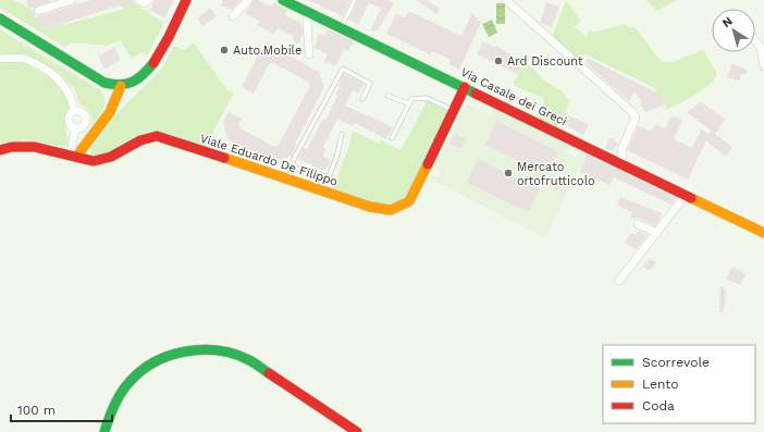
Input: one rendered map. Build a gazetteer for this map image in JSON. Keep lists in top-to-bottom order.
{
  "streets": {
    "street": ["Via Casale dei Greci", "Viale Eduardo De Filippo"]
  },
  "crossings": [
    ["Via Casale dei Greci", "Viale Eduardo De Filippo"]
  ],
  "places": ["Auto.Mobile", "Ard Discount", "Mercato ortofrutticolo"],
  "legend": ["Scorrevole", "Lento", "Coda"],
  "scale_bar": "100 m",
  "north": "top left"
}
